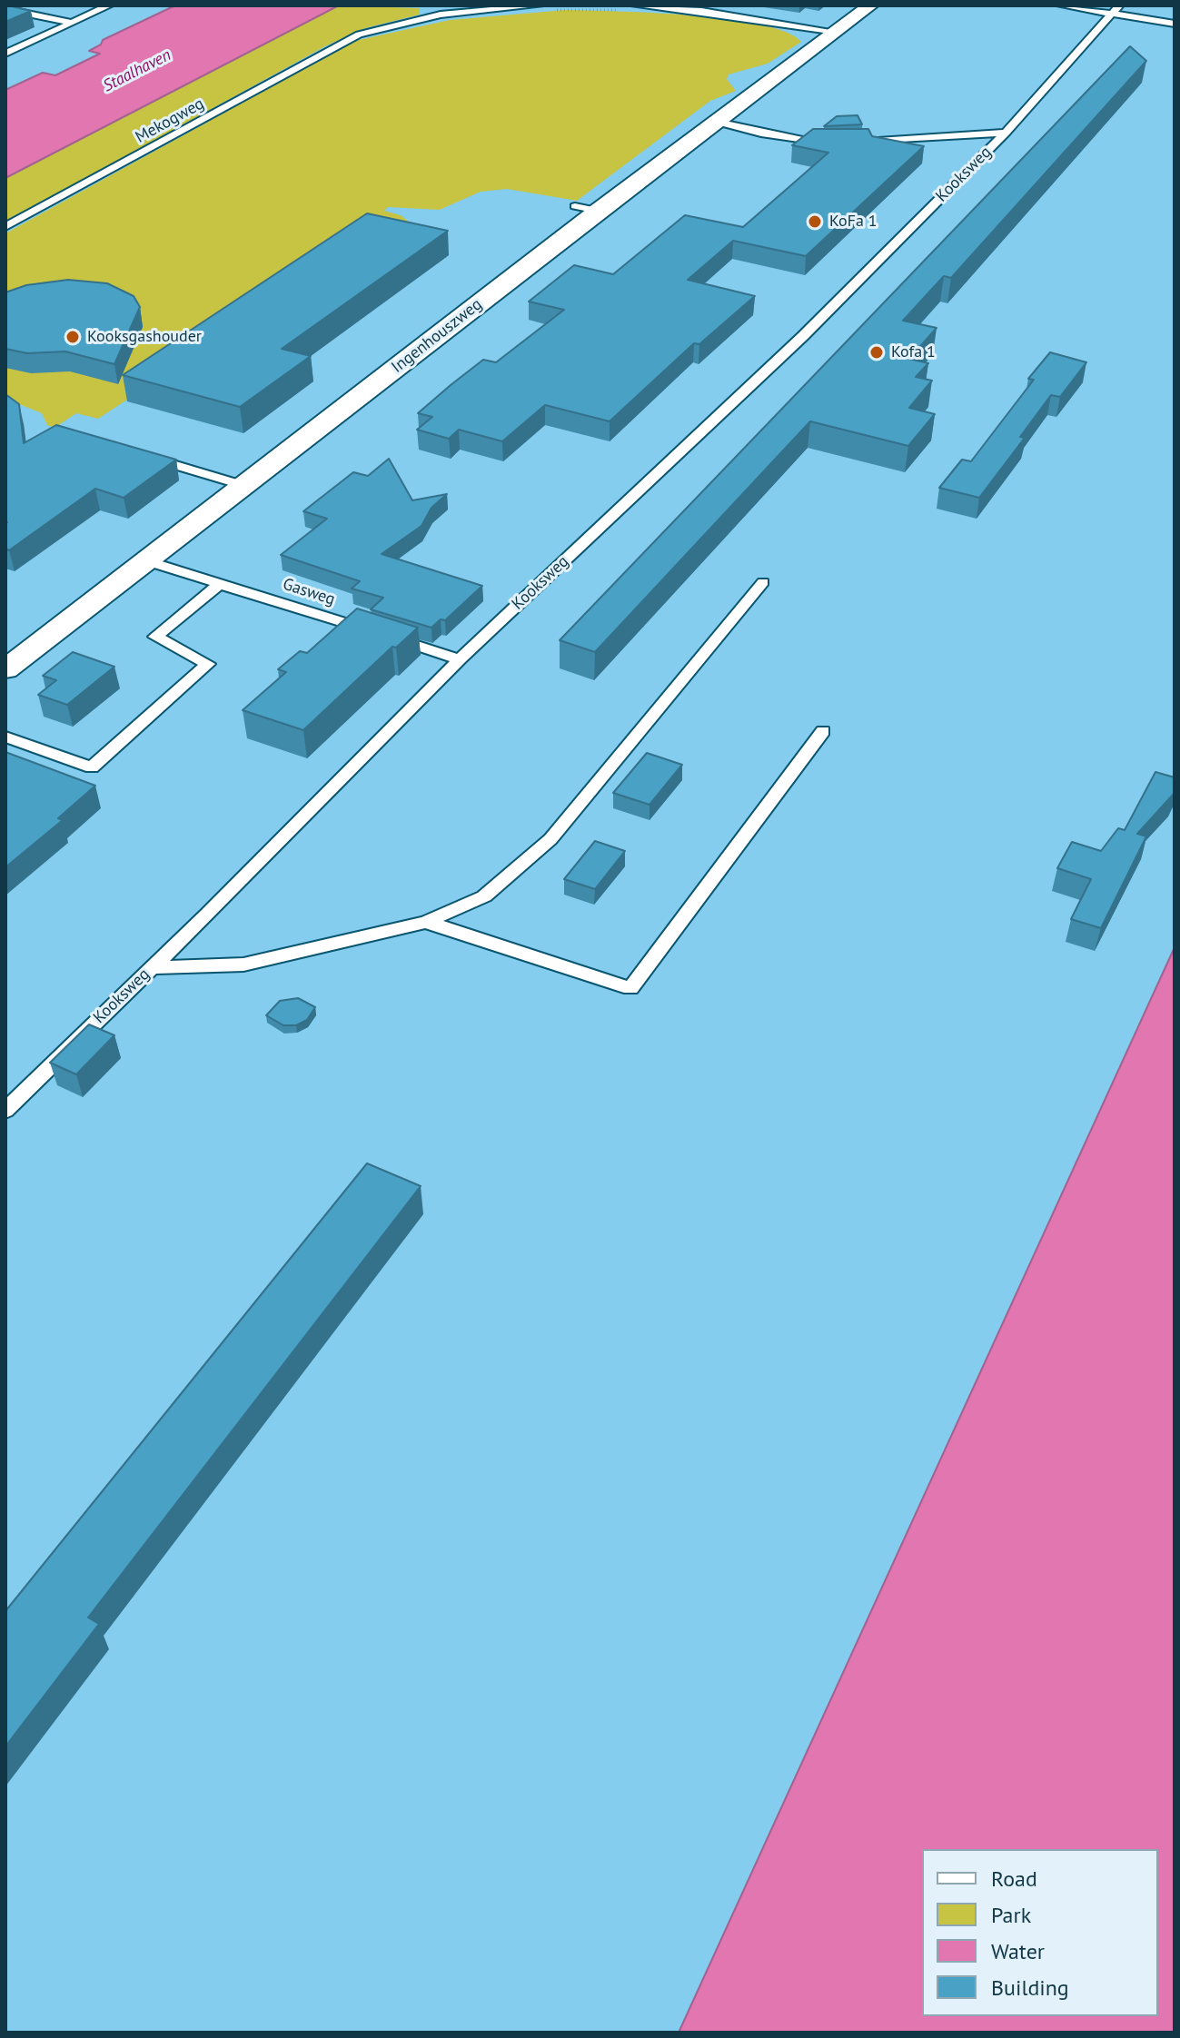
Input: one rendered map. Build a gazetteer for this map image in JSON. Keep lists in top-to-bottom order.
{
  "streets": {
    "street": ["Ingenhouszweg"],
    "lane": ["Mekogweg", "Kooksweg", "Gasweg"]
  },
  "crossings": [
    ["Kooksweg", "Gasweg"],
    ["Ingenhouszweg", "Gasweg"]
  ],
  "water": ["Staalhaven"],
  "places": ["KoFa 1", "Kooksgashouder", "Kofa 1"],
  "legend": [
    "Road",
    "Park",
    "Water",
    "Building"
  ]
}
